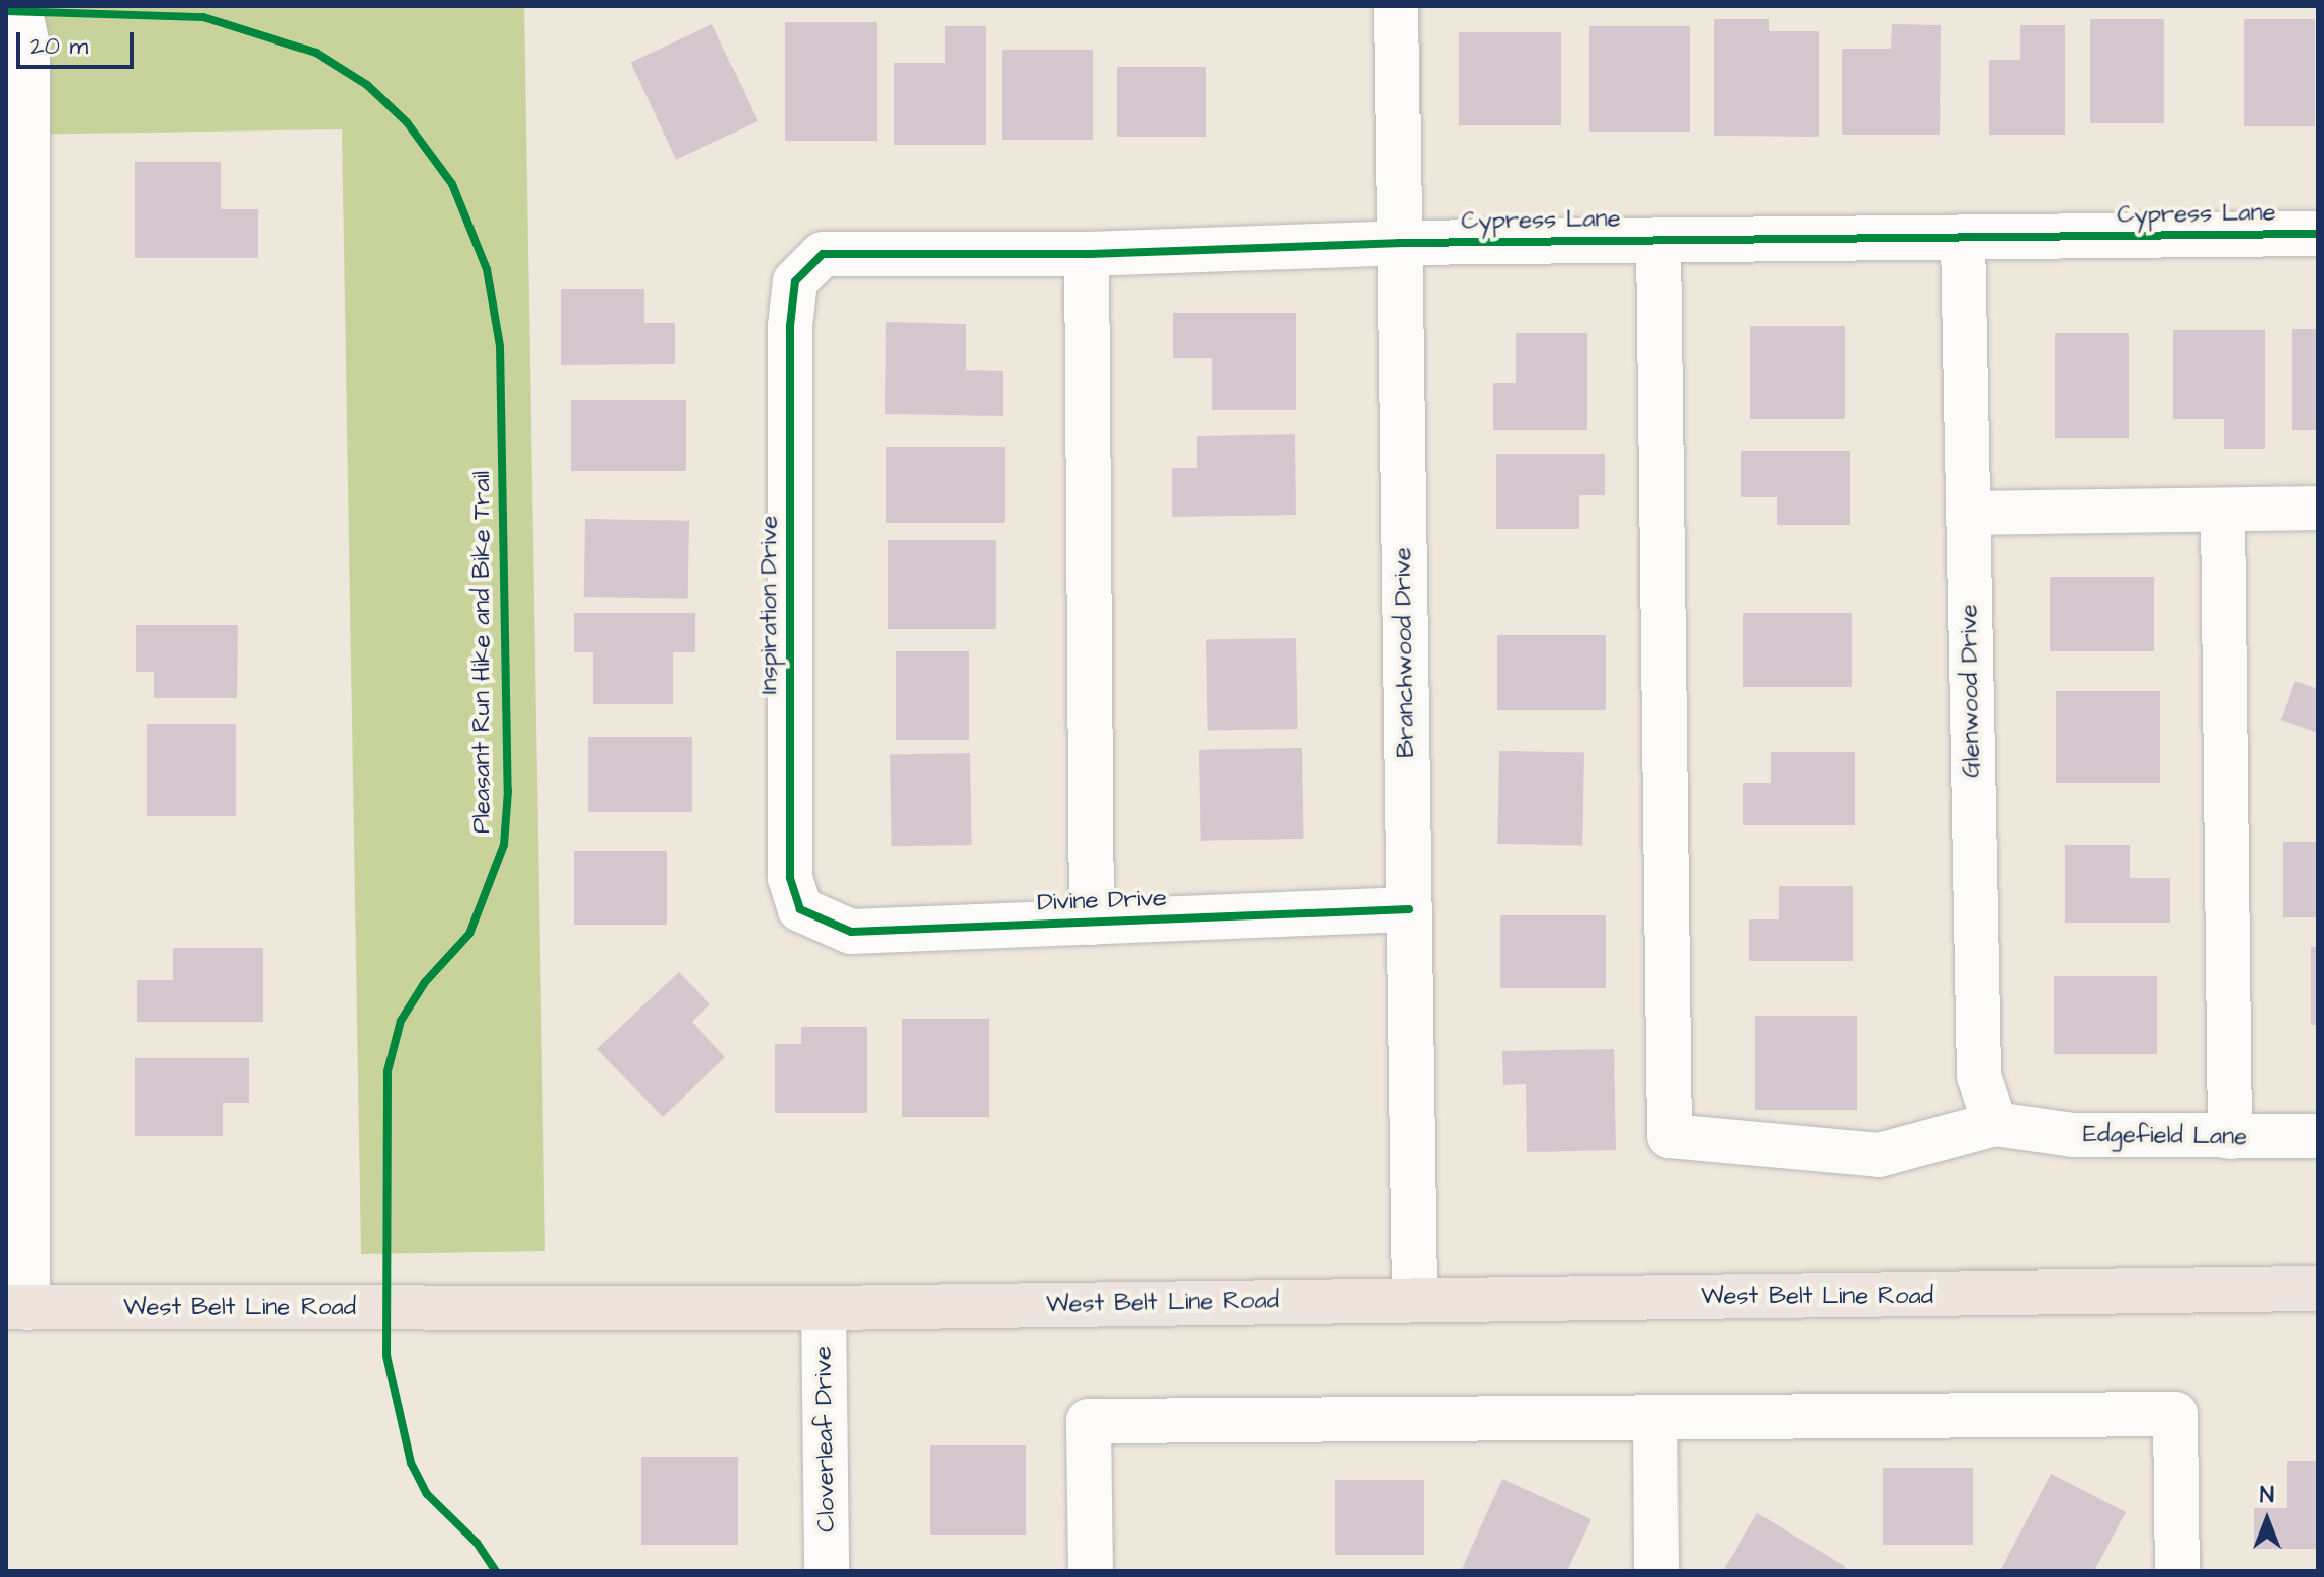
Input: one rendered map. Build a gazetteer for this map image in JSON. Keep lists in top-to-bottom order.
{
  "streets": {
    "main road": ["West Belt Line Road"],
    "street": [
      "Cypress Lane",
      "Inspiration Drive",
      "Branchwood Drive",
      "Glenwood Drive",
      "Divine Drive",
      "Edgefield Lane",
      "Cloverleaf Drive"
    ],
    "cycle path": ["Pleasant Run Hike and Bike Trail"]
  },
  "crossings": [
    ["Cypress Lane", "Inspiration Drive"],
    ["Cypress Lane", "Branchwood Drive"],
    ["Cypress Lane", "Glenwood Drive"],
    ["Inspiration Drive", "Divine Drive"],
    ["Branchwood Drive", "Divine Drive"],
    ["Branchwood Drive", "West Belt Line Road"],
    ["Glenwood Drive", "Edgefield Lane"],
    ["West Belt Line Road", "Cloverleaf Drive"]
  ],
  "scale_bar": "20 m",
  "north": "top"
}
